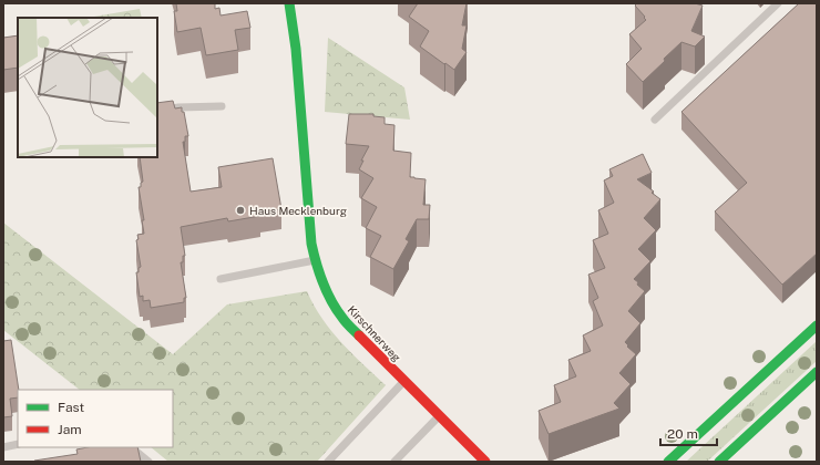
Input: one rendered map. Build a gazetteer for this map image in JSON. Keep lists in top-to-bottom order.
{
  "streets": {
    "street": ["Kirschnerweg"]
  },
  "places": ["Haus Mecklenburg"],
  "legend": ["Fast", "Jam"],
  "scale_bar": "20 m"
}
